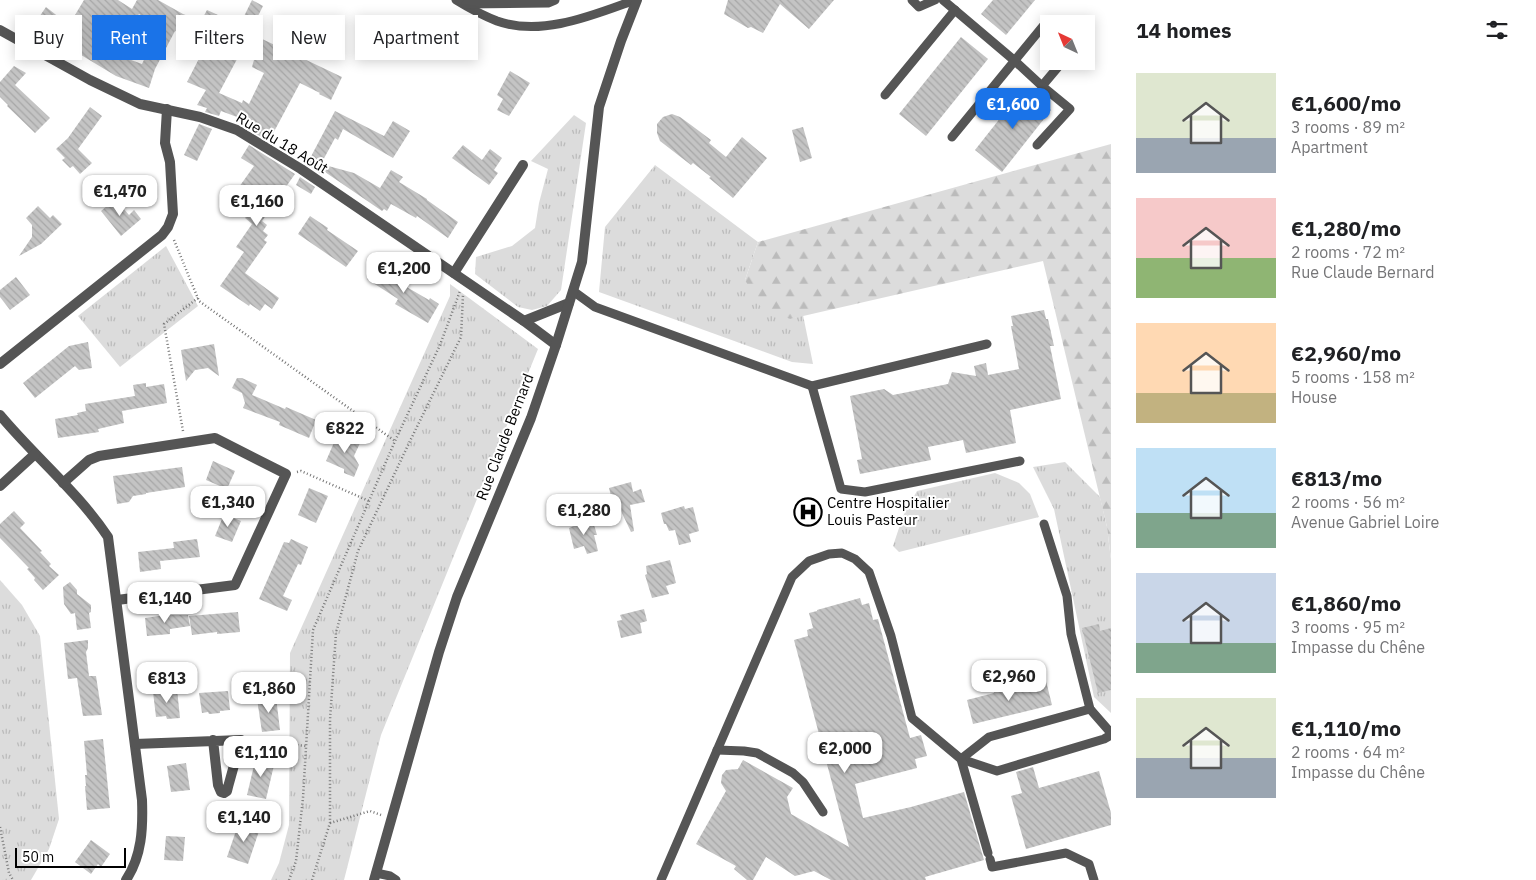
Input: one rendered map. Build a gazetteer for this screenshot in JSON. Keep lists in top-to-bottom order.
{
  "streets": {
    "street": ["Rue du 18 Août", "Rue Claude Bernard"]
  },
  "crossings": [
    ["Rue du 18 Août", "Rue Claude Bernard"]
  ],
  "places": {
    "hospital": ["Centre Hospitalier Louis Pasteur"]
  },
  "scale_bar": "50 m",
  "north": "top left",
  "page": {
    "heading": "14 homes",
    "chip": [
      "Buy",
      "Rent",
      "Filters",
      "New",
      "Apartment"
    ],
    "list": [
      {
        "name": "€1,600/mo",
        "note": "3 rooms · 89 m² · Apartment"
      },
      {
        "name": "€1,280/mo",
        "note": "2 rooms · 72 m² · Rue Claude Bernard"
      },
      {
        "name": "€2,960/mo",
        "note": "5 rooms · 158 m² · House"
      },
      {
        "name": "€813/mo",
        "note": "2 rooms · 56 m² · Avenue Gabriel Loire"
      },
      {
        "name": "€1,860/mo",
        "note": "3 rooms · 95 m² · Impasse du Chêne"
      },
      {
        "name": "€1,110/mo",
        "note": "2 rooms · 64 m² · Impasse du Chêne"
      }
    ],
    "price": [
      "€1,600",
      "€1,470",
      "€1,160",
      "€1,200",
      "€822",
      "€1,340",
      "€1,280",
      "€1,140",
      "€2,960",
      "€813",
      "€1,860",
      "€2,000",
      "€1,110",
      "€1,140"
    ],
    "scale": "50 m"
  }
}
